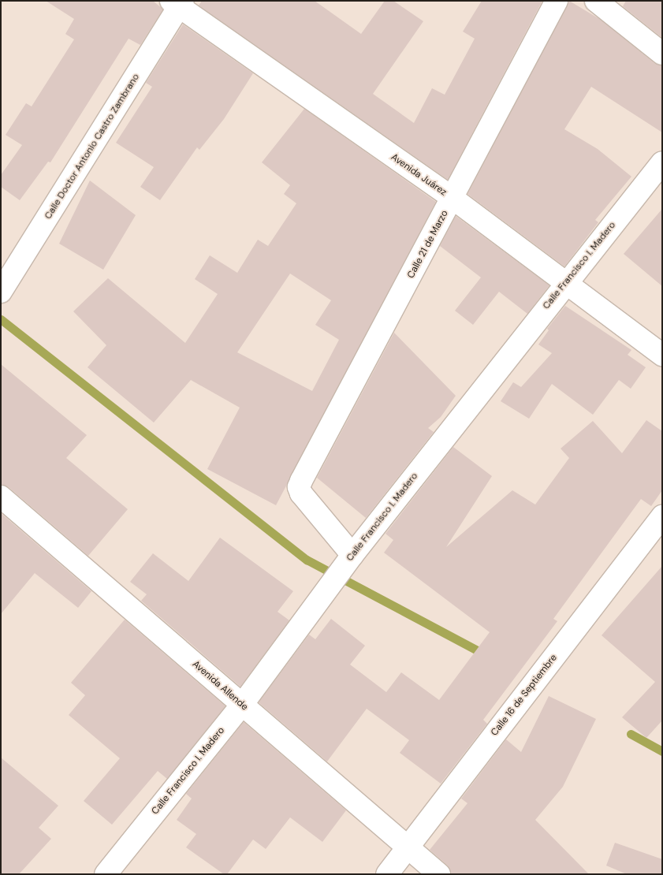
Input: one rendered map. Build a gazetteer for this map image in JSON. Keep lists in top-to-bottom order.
{
  "streets": {
    "street": [
      "Calle Doctor Antonio Castro Zambrano",
      "Avenida Juárez",
      "Calle 21 de Marzo",
      "Calle Francisco I. Madero",
      "Avenida Allende",
      "Calle 16 de Septiembre"
    ]
  },
  "crossings": [
    ["Calle Doctor Antonio Castro Zambrano", "Avenida Juárez"],
    ["Avenida Juárez", "Calle 21 de Marzo"],
    ["Avenida Juárez", "Calle Francisco I. Madero"],
    ["Calle 21 de Marzo", "Calle Francisco I. Madero"],
    ["Calle Francisco I. Madero", "Avenida Allende"],
    ["Avenida Allende", "Calle 16 de Septiembre"]
  ]
}
